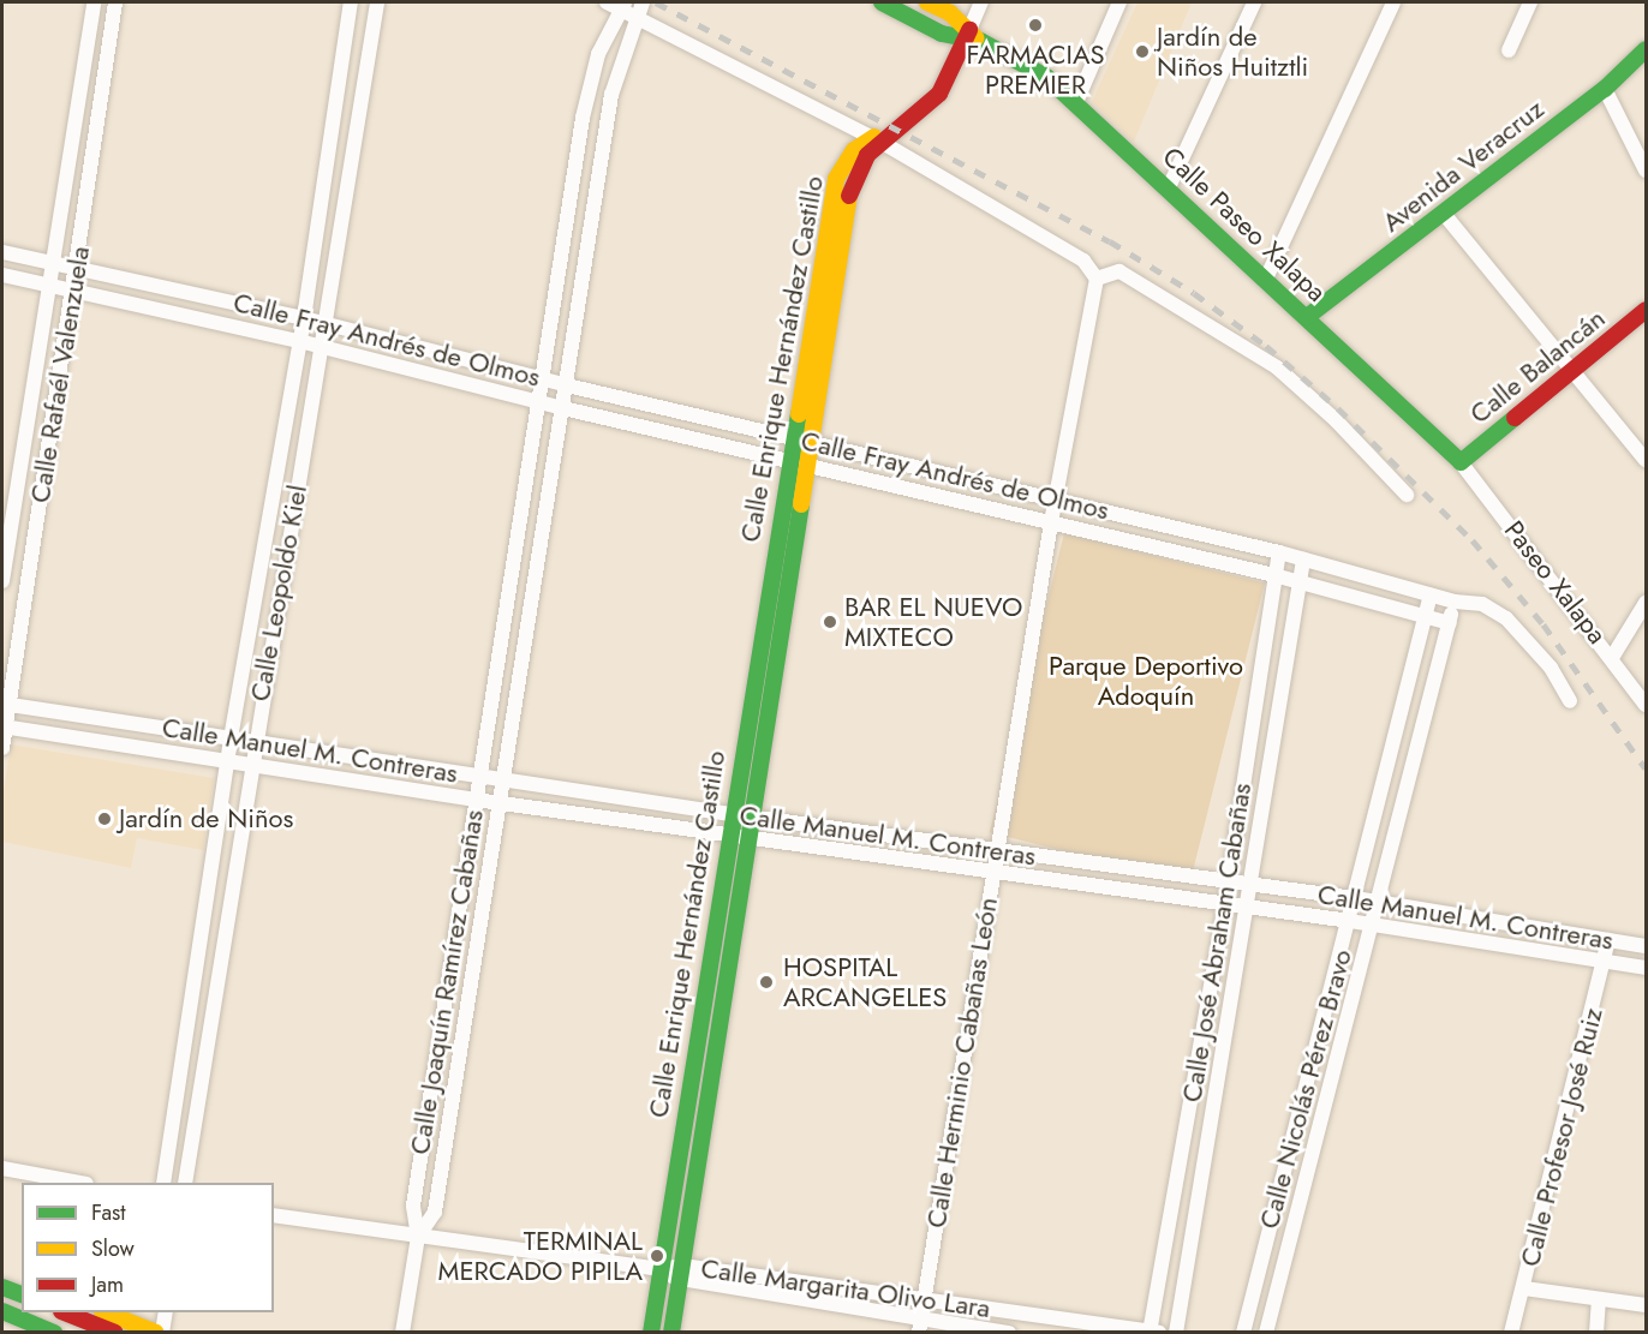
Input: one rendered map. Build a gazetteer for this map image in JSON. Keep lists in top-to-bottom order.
{
  "streets": {
    "main road": [
      "Avenida Veracruz",
      "Calle Paseo Xalapa",
      "Calle Enrique Hernández Castillo",
      "Calle Balancán"
    ],
    "street": [
      "Calle Fray Andrés de Olmos",
      "Calle Rafaél Valenzuela",
      "Paseo Xalapa",
      "Calle Leopoldo Kiel",
      "Calle Manuel M. Contreras",
      "Calle José Abraham Cabañas",
      "Calle Joaquín Ramírez Cabañas",
      "Calle Herminio Cabañas León",
      "Calle Nicolás Pérez Bravo",
      "Calle Profesor José Ruiz",
      "Calle Margarita Olivo Lara"
    ]
  },
  "crossings": [
    ["Avenida Veracruz", "Calle Paseo Xalapa"],
    ["Calle Paseo Xalapa", "Calle Enrique Hernández Castillo"],
    ["Calle Paseo Xalapa", "Calle Balancán"],
    ["Calle Paseo Xalapa", "Paseo Xalapa"],
    ["Calle Fray Andrés de Olmos", "Calle Enrique Hernández Castillo"],
    ["Calle Fray Andrés de Olmos", "Calle Rafaél Valenzuela"],
    ["Calle Fray Andrés de Olmos", "Calle Leopoldo Kiel"],
    ["Calle Fray Andrés de Olmos", "Calle José Abraham Cabañas"],
    ["Calle Fray Andrés de Olmos", "Calle Joaquín Ramírez Cabañas"],
    ["Calle Fray Andrés de Olmos", "Calle Herminio Cabañas León"],
    ["Calle Fray Andrés de Olmos", "Calle Nicolás Pérez Bravo"],
    ["Calle Enrique Hernández Castillo", "Calle Manuel M. Contreras"],
    ["Calle Enrique Hernández Castillo", "Calle Margarita Olivo Lara"],
    ["Calle Balancán", "Paseo Xalapa"],
    ["Calle Rafaél Valenzuela", "Calle Manuel M. Contreras"],
    ["Calle Leopoldo Kiel", "Calle Manuel M. Contreras"],
    ["Calle Manuel M. Contreras", "Calle José Abraham Cabañas"],
    ["Calle Manuel M. Contreras", "Calle Joaquín Ramírez Cabañas"],
    ["Calle Manuel M. Contreras", "Calle Herminio Cabañas León"],
    ["Calle Manuel M. Contreras", "Calle Nicolás Pérez Bravo"],
    ["Calle Manuel M. Contreras", "Calle Profesor José Ruiz"],
    ["Calle José Abraham Cabañas", "Calle Margarita Olivo Lara"],
    ["Calle Joaquín Ramírez Cabañas", "Calle Margarita Olivo Lara"],
    ["Calle Herminio Cabañas León", "Calle Margarita Olivo Lara"]
  ],
  "parks": ["Parque Deportivo Adoquín"],
  "places": [
    "FARMACIAS PREMIER",
    "Jardín de Niños Huitztli",
    "BAR EL NUEVO MIXTECO",
    "Jardín de Niños",
    "HOSPITAL ARCANGELES",
    "TERMINAL MERCADO PIPILA"
  ],
  "legend": ["Fast", "Slow", "Jam"]
}
